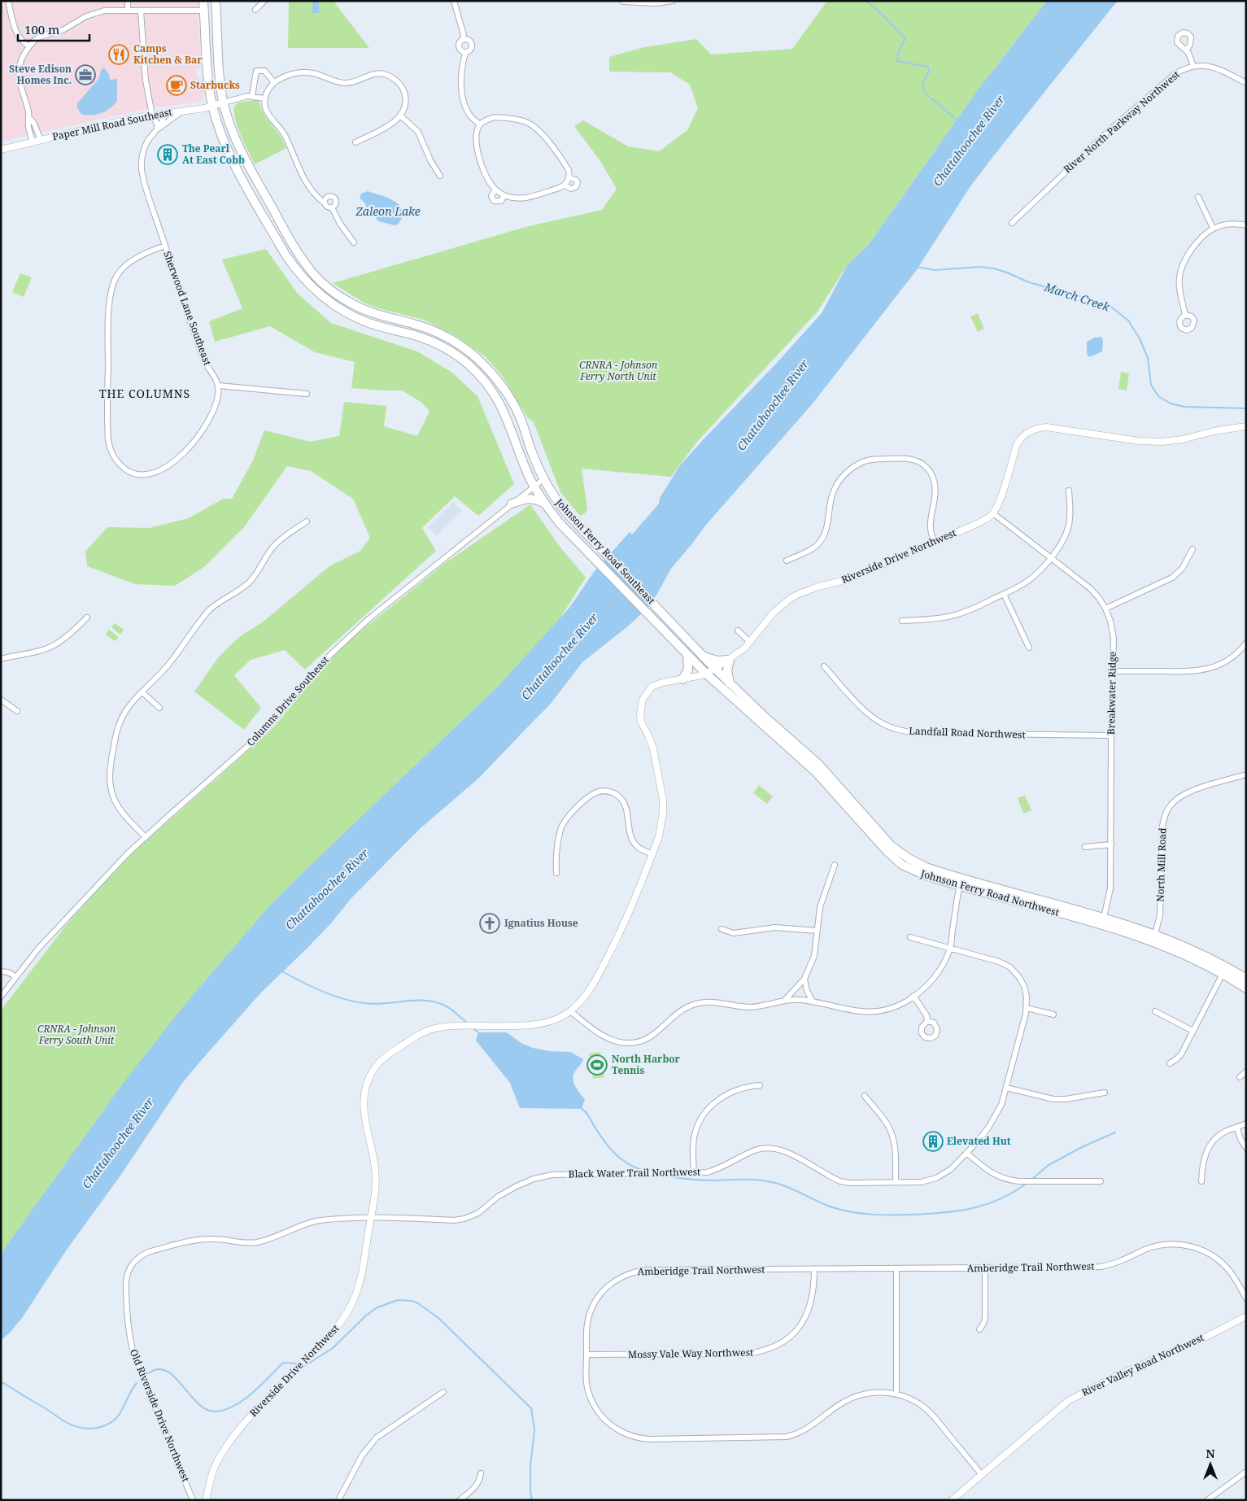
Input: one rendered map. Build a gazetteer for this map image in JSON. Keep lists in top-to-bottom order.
{
  "streets": {
    "main road": ["Johnson Ferry Road Southeast", "Johnson Ferry Road Northwest"],
    "street": [
      "River North Parkway Northwest",
      "Paper Mill Road Southeast",
      "Sherwood Lane Southeast",
      "Riverside Drive Northwest",
      "Breakwater Ridge",
      "Columns Drive Southeast",
      "Landfall Road Northwest",
      "North Mill Road",
      "Black Water Trail Northwest",
      "Amberidge Trail Northwest",
      "Mossy Vale Way Northwest",
      "River Valley Road Northwest",
      "Old Riverside Drive Northwest"
    ]
  },
  "crossings": [
    ["Paper Mill Road Southeast", "Sherwood Lane Southeast"],
    ["Paper Mill Road Southeast", "Johnson Ferry Road Southeast"],
    ["Johnson Ferry Road Southeast", "Columns Drive Southeast"],
    ["Johnson Ferry Road Southeast", "Johnson Ferry Road Northwest"],
    ["Riverside Drive Northwest", "Breakwater Ridge"],
    ["Riverside Drive Northwest", "Johnson Ferry Road Northwest"],
    ["Riverside Drive Northwest", "Black Water Trail Northwest"],
    ["Riverside Drive Northwest", "Old Riverside Drive Northwest"],
    ["Breakwater Ridge", "Landfall Road Northwest"],
    ["Breakwater Ridge", "Johnson Ferry Road Northwest"],
    ["North Mill Road", "Johnson Ferry Road Northwest"],
    ["Black Water Trail Northwest", "Old Riverside Drive Northwest"],
    ["Amberidge Trail Northwest", "Mossy Vale Way Northwest"],
    ["Amberidge Trail Northwest", "River Valley Road Northwest"]
  ],
  "districts": ["THE COLUMNS"],
  "water": ["Chattahoochee River", "Zaleon Lake", "March Creek"],
  "parks": ["CRNRA - Johnson Ferry North Unit", "CRNRA - Johnson Ferry South Unit"],
  "places": {
    "restaurant": ["Camps Kitchen & Bar"],
    "office": ["Steve Edison Homes Inc."],
    "cafe": ["Starbucks"],
    "building": ["The Pearl At East Cobb", "Elevated Hut"],
    "church": ["Ignatius House"],
    "sports": ["North Harbor Tennis"]
  },
  "scale_bar": "100 m",
  "north": "top"
}
